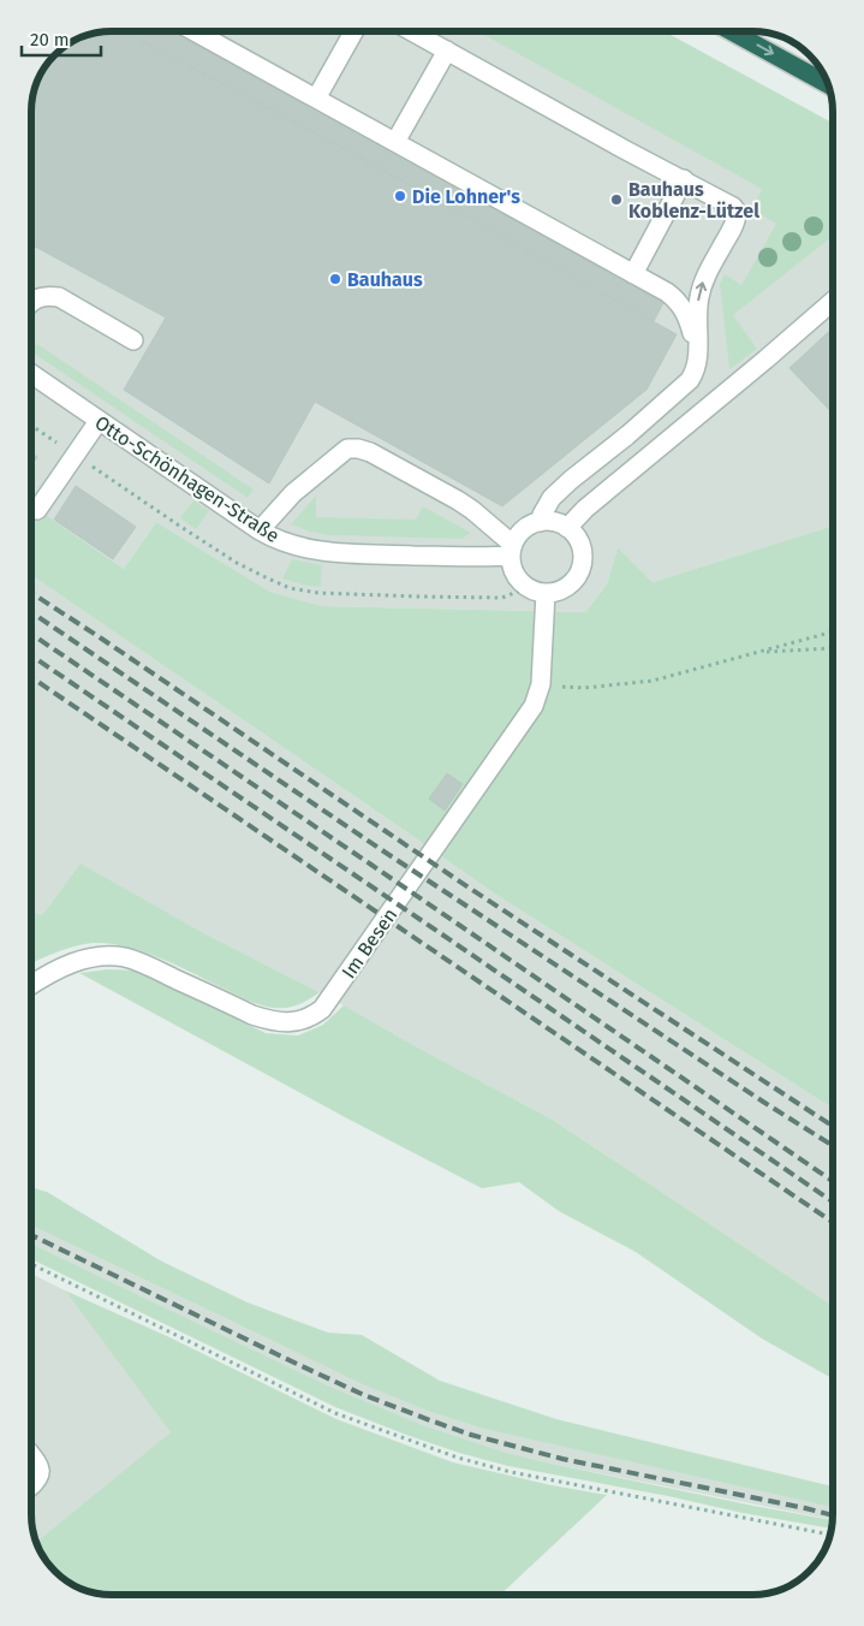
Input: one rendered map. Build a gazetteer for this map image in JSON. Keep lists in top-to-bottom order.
{
  "streets": {
    "street": ["Otto-Schönhagen-Straße", "Im Besen"]
  },
  "crossings": [
    ["Otto-Schönhagen-Straße", "Im Besen"]
  ],
  "places": ["Die Lohner's", "Bauhaus Koblenz-Lützel", "Bauhaus"],
  "scale_bar": "20 m"
}
